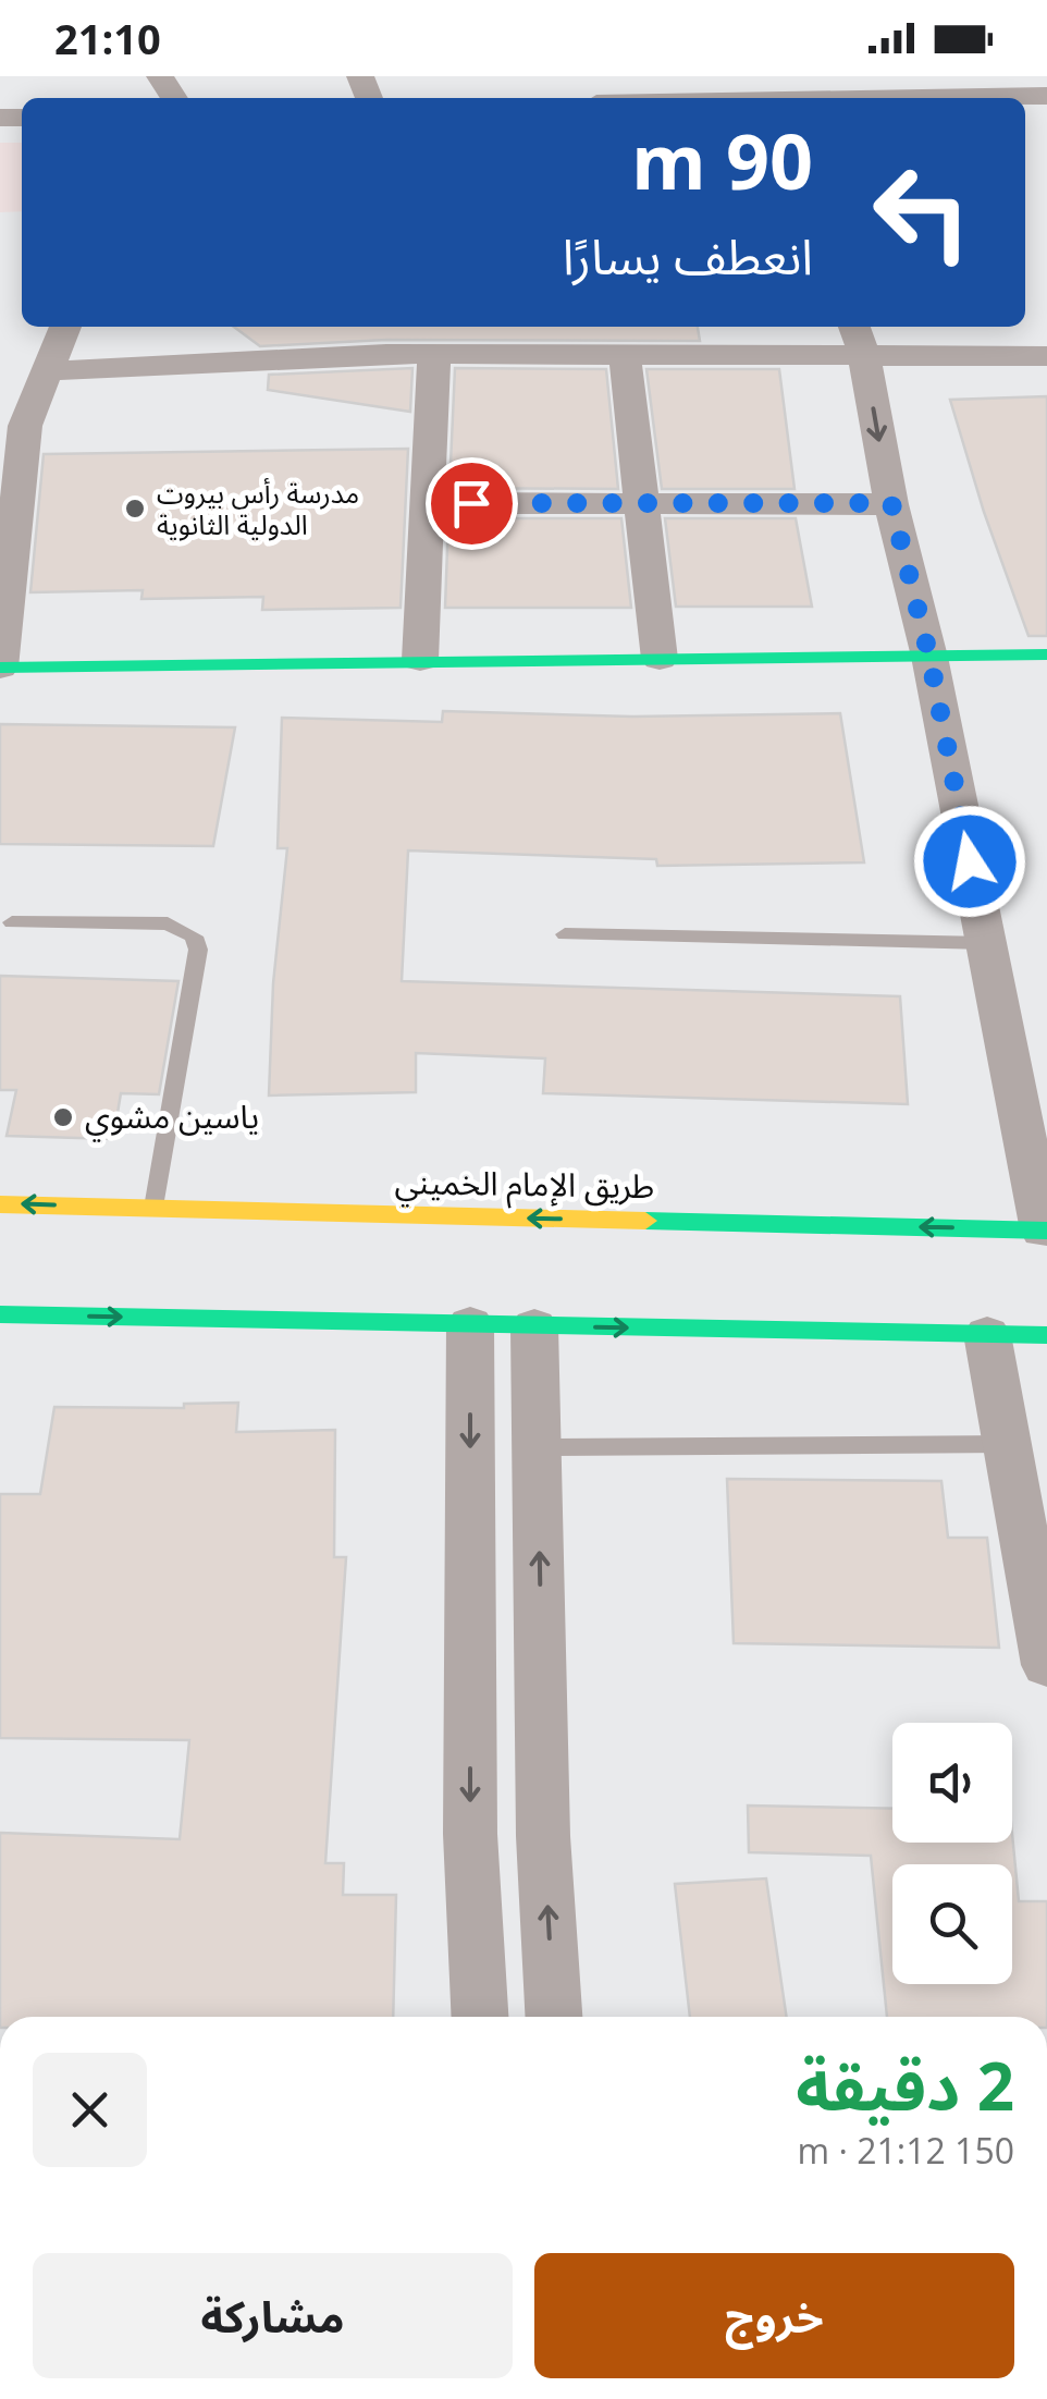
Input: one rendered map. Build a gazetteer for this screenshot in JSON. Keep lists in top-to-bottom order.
{
  "streets": {
    "main road": ["طريق الإمام الخميني"]
  },
  "places": ["مدرسة رأس بيروت الدولية الثانوية", "ياسين مشوي"],
  "page": {
    "status": "21:10",
    "turn": ["90 m", "انعطف يسارًا"],
    "heading": ["2 دقيقة", "150 m · 21:12"],
    "buttons": ["خروج", "مشاركة"]
  }
}
